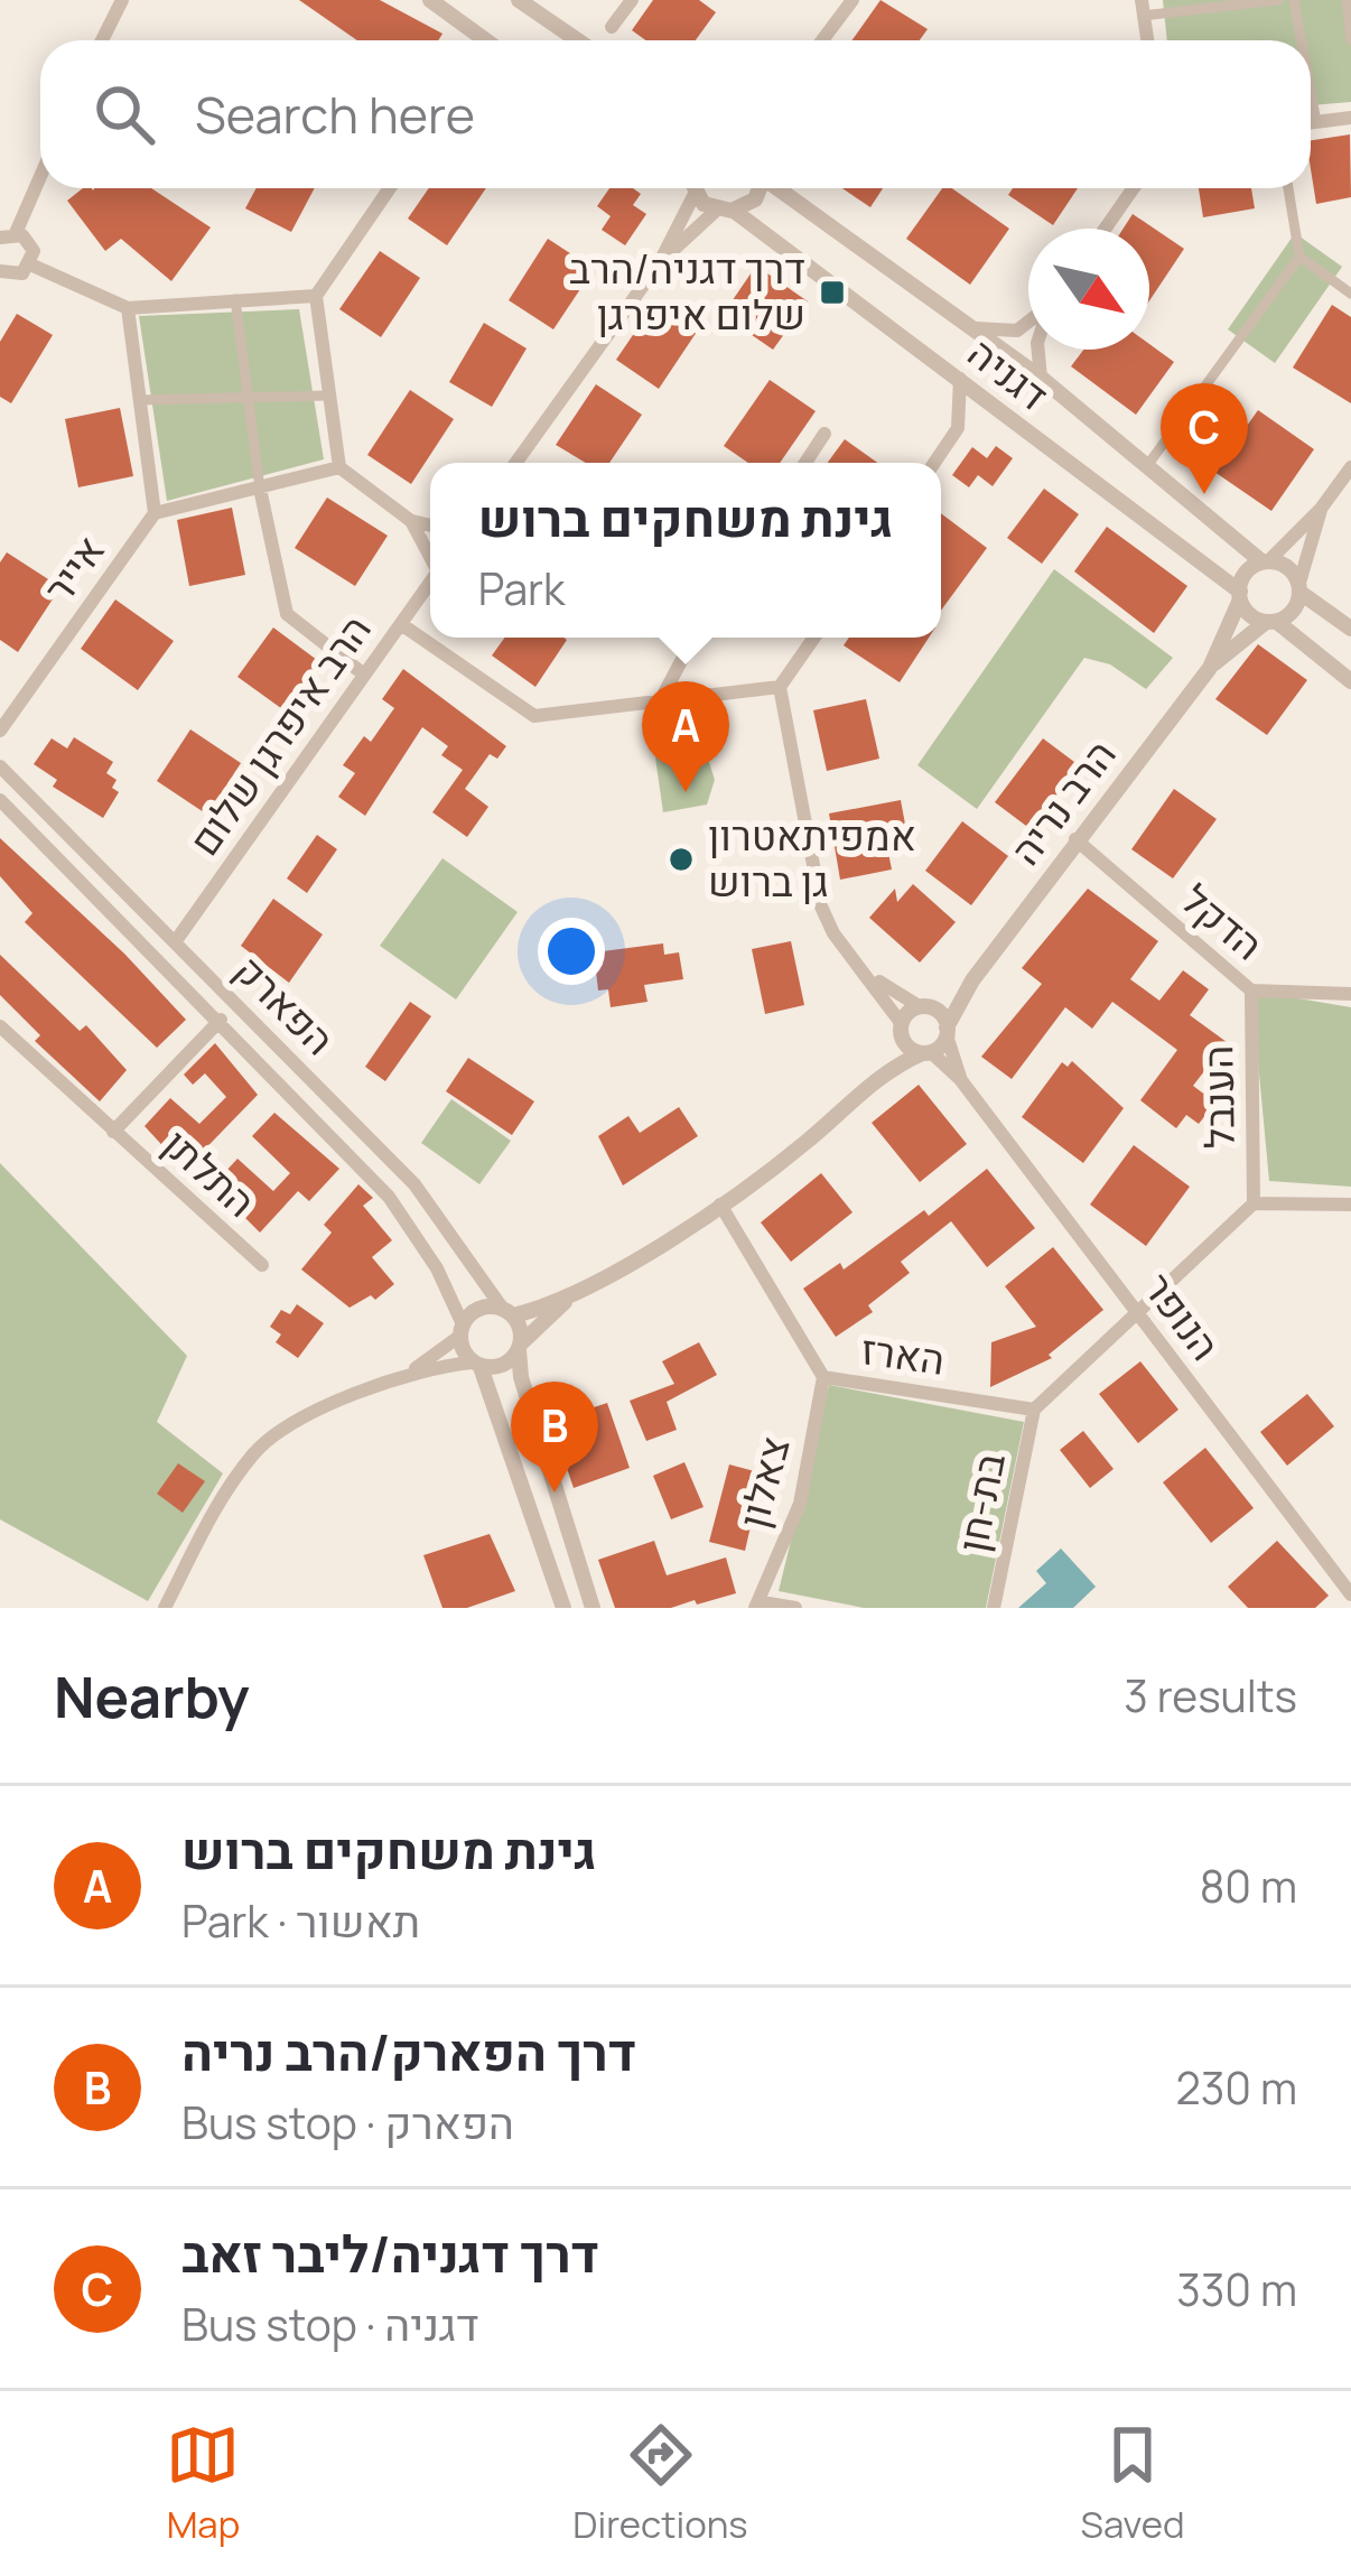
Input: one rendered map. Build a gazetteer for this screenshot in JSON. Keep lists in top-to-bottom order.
{
  "streets": {
    "street": [
      "דגניה",
      "אייר",
      "הרב איפרגן שלום",
      "הרב נריה",
      "הדקל",
      "הפארק",
      "הענבל",
      "התלתן",
      "הנופר",
      "הארז",
      "צאלון",
      "בת-חן"
    ]
  },
  "crossings": [
    ["דגניה", "הרב נריה"],
    ["הרב איפרגן שלום", "הפארק"],
    ["הרב נריה", "הדקל"],
    ["הרב נריה", "הנופר"],
    ["הדקל", "הענבל"],
    ["הפארק", "התלתן"],
    ["הארז", "צאלון"],
    ["הארז", "בת-חן"]
  ],
  "places": {
    "transit": ["דרך דגניה/הרב שלום איפרגן"],
    "other": ["אמפיתאטרון גן ברוש"]
  },
  "north": "bottom right",
  "page": {
    "search": "Search here",
    "pins": ["C", "A", "B"],
    "popup": ["גינת משחקים ברוש", "Park"],
    "heading": ["Nearby", "3 results"],
    "list": [
      {
        "mark": "A",
        "name": "גינת משחקים ברוש",
        "note": "Park · תאשור",
        "value": "80 m"
      },
      {
        "mark": "B",
        "name": "דרך הפארק/הרב נריה",
        "note": "Bus stop · הפארק",
        "value": "230 m"
      },
      {
        "mark": "C",
        "name": "דרך דגניה/ליבר זאב",
        "note": "Bus stop · דגניה",
        "value": "330 m"
      }
    ],
    "nav": ["Map", "Directions", "Saved"]
  }
}
